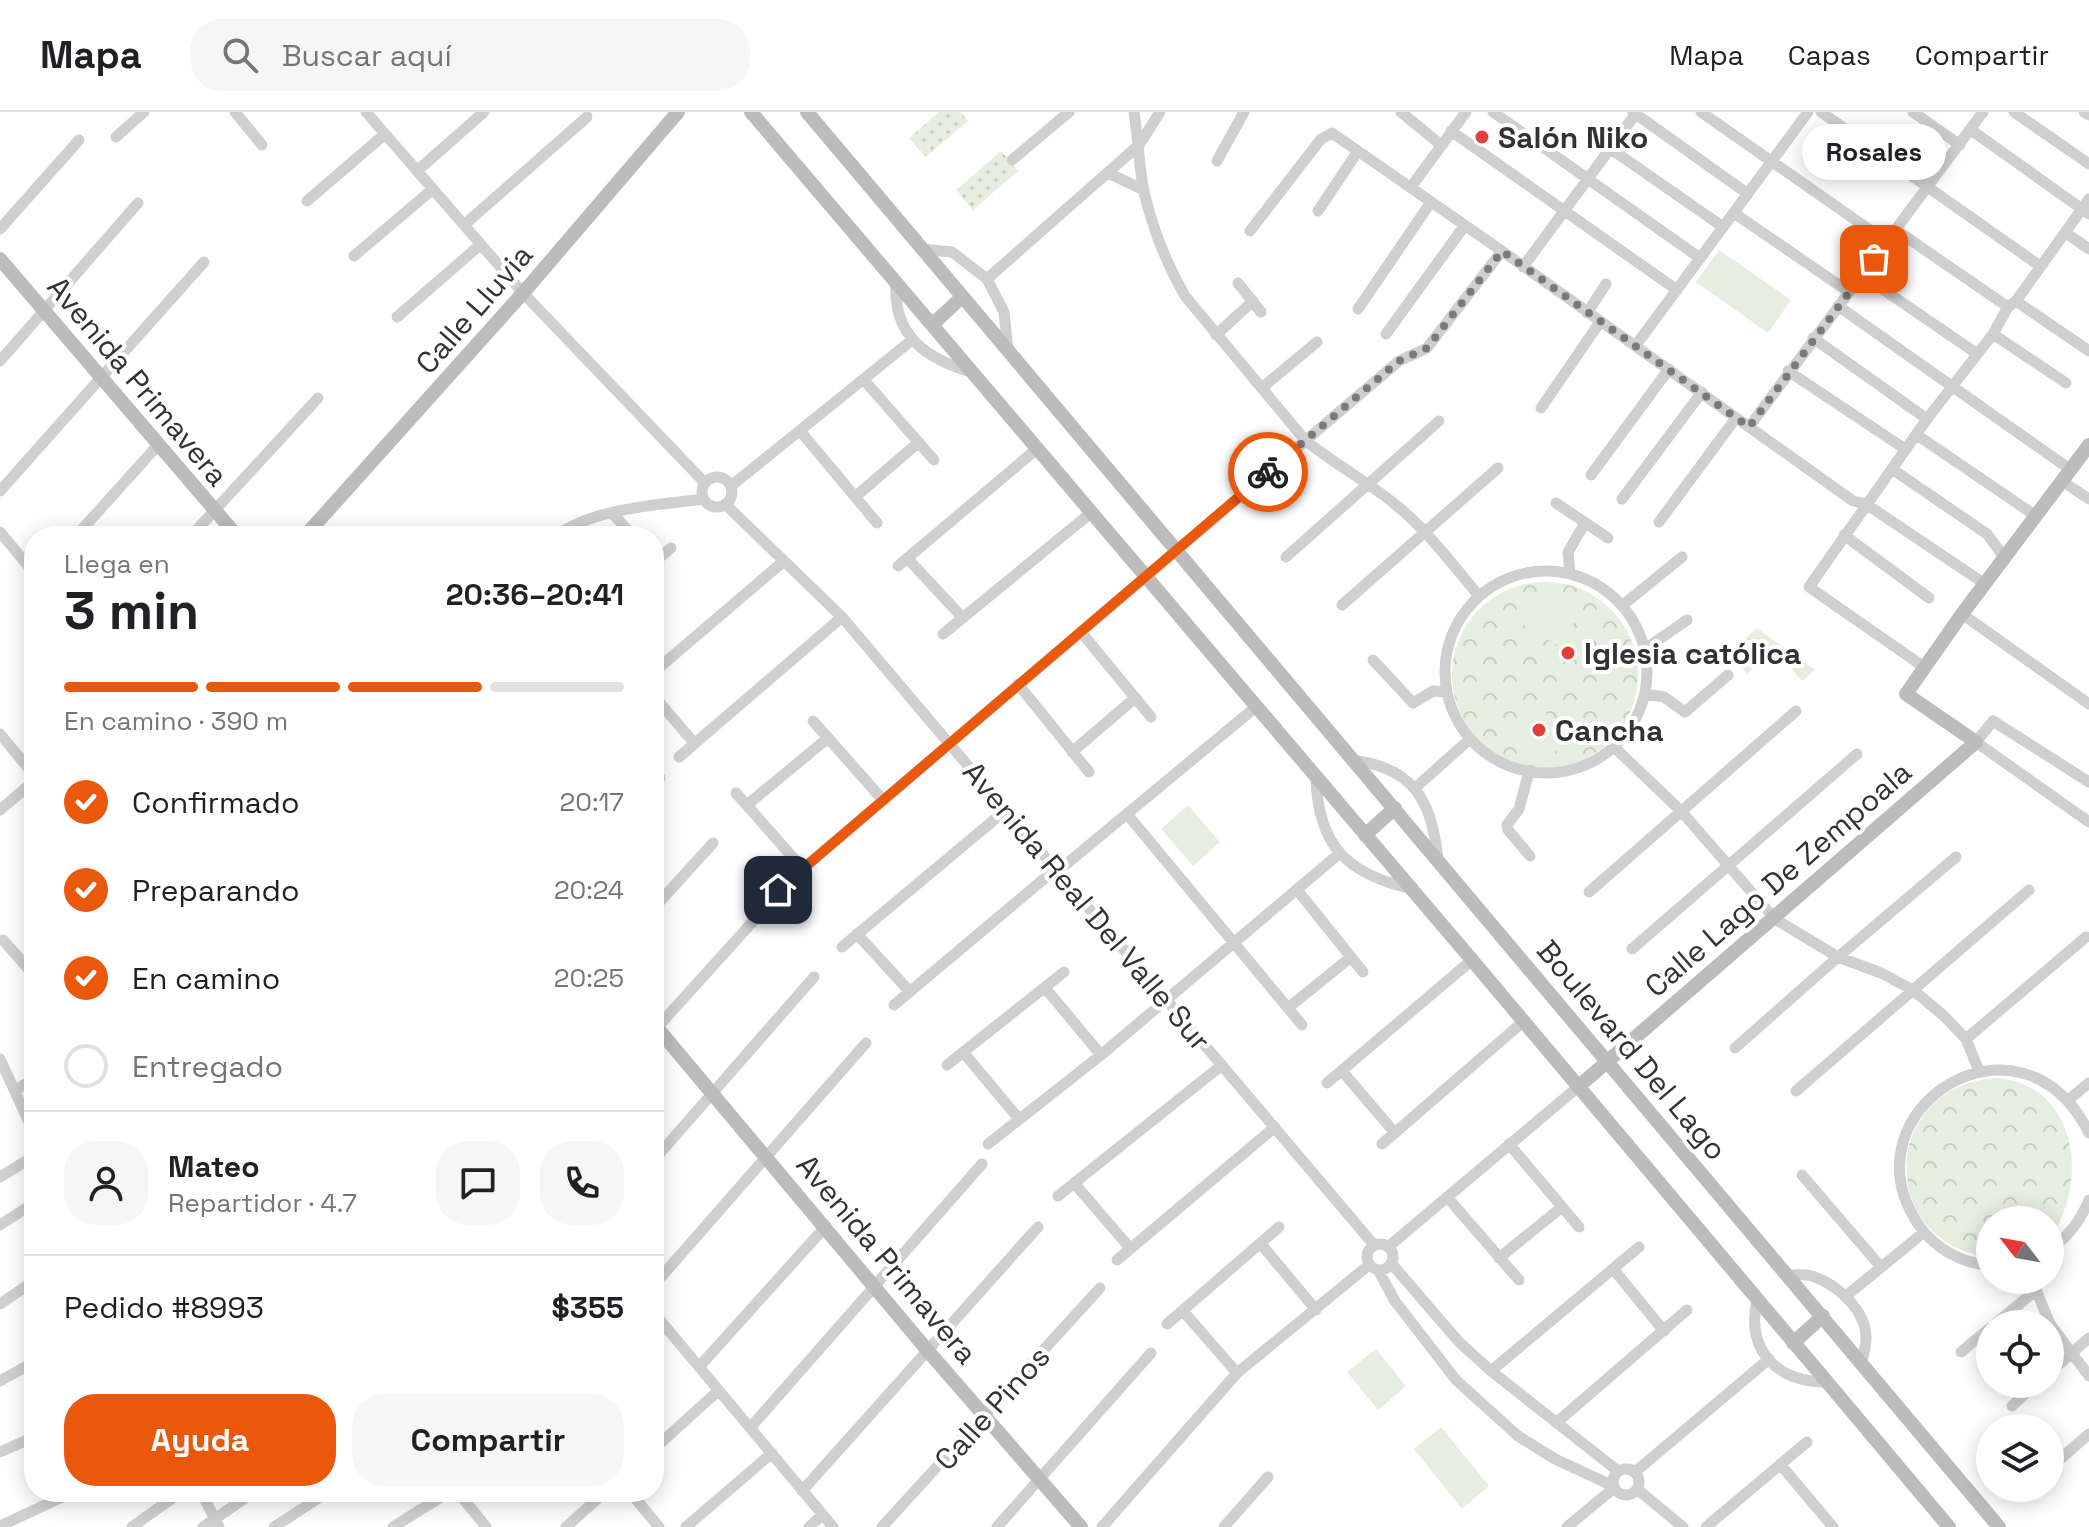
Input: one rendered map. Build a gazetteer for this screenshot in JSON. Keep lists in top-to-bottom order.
{
  "streets": {
    "street": [
      "Calle Lluvia",
      "Avenida Primavera",
      "Calle Lago De Zempoala",
      "Avenida Real Del Valle Sur",
      "Boulevard Del Lago",
      "Calle Pinos"
    ]
  },
  "crossings": [
    ["Avenida Primavera", "Calle Pinos"],
    ["Calle Lago De Zempoala", "Boulevard Del Lago"]
  ],
  "places": [
    "Salón Niko",
    "Rosales",
    "Iglesia católica",
    "Cancha"
  ],
  "north": "top left",
  "page": {
    "header": "Mapa",
    "search": "Buscar aquí",
    "nav": ["Mapa", "Capas", "Compartir"],
    "bubble": "Rosales",
    "heading": ["3 min", "Llega en", "20:36–20:41"],
    "panel": [
      "Mateo",
      "Repartidor · 4.7",
      "Pedido #8993",
      "$355"
    ],
    "bar": "En camino · 390 m",
    "list": [
      ["Confirmado", "20:17"],
      ["Preparando", "20:24"],
      ["En camino", "20:25"],
      "Entregado"
    ],
    "buttons": ["Ayuda", "Compartir"]
  }
}
